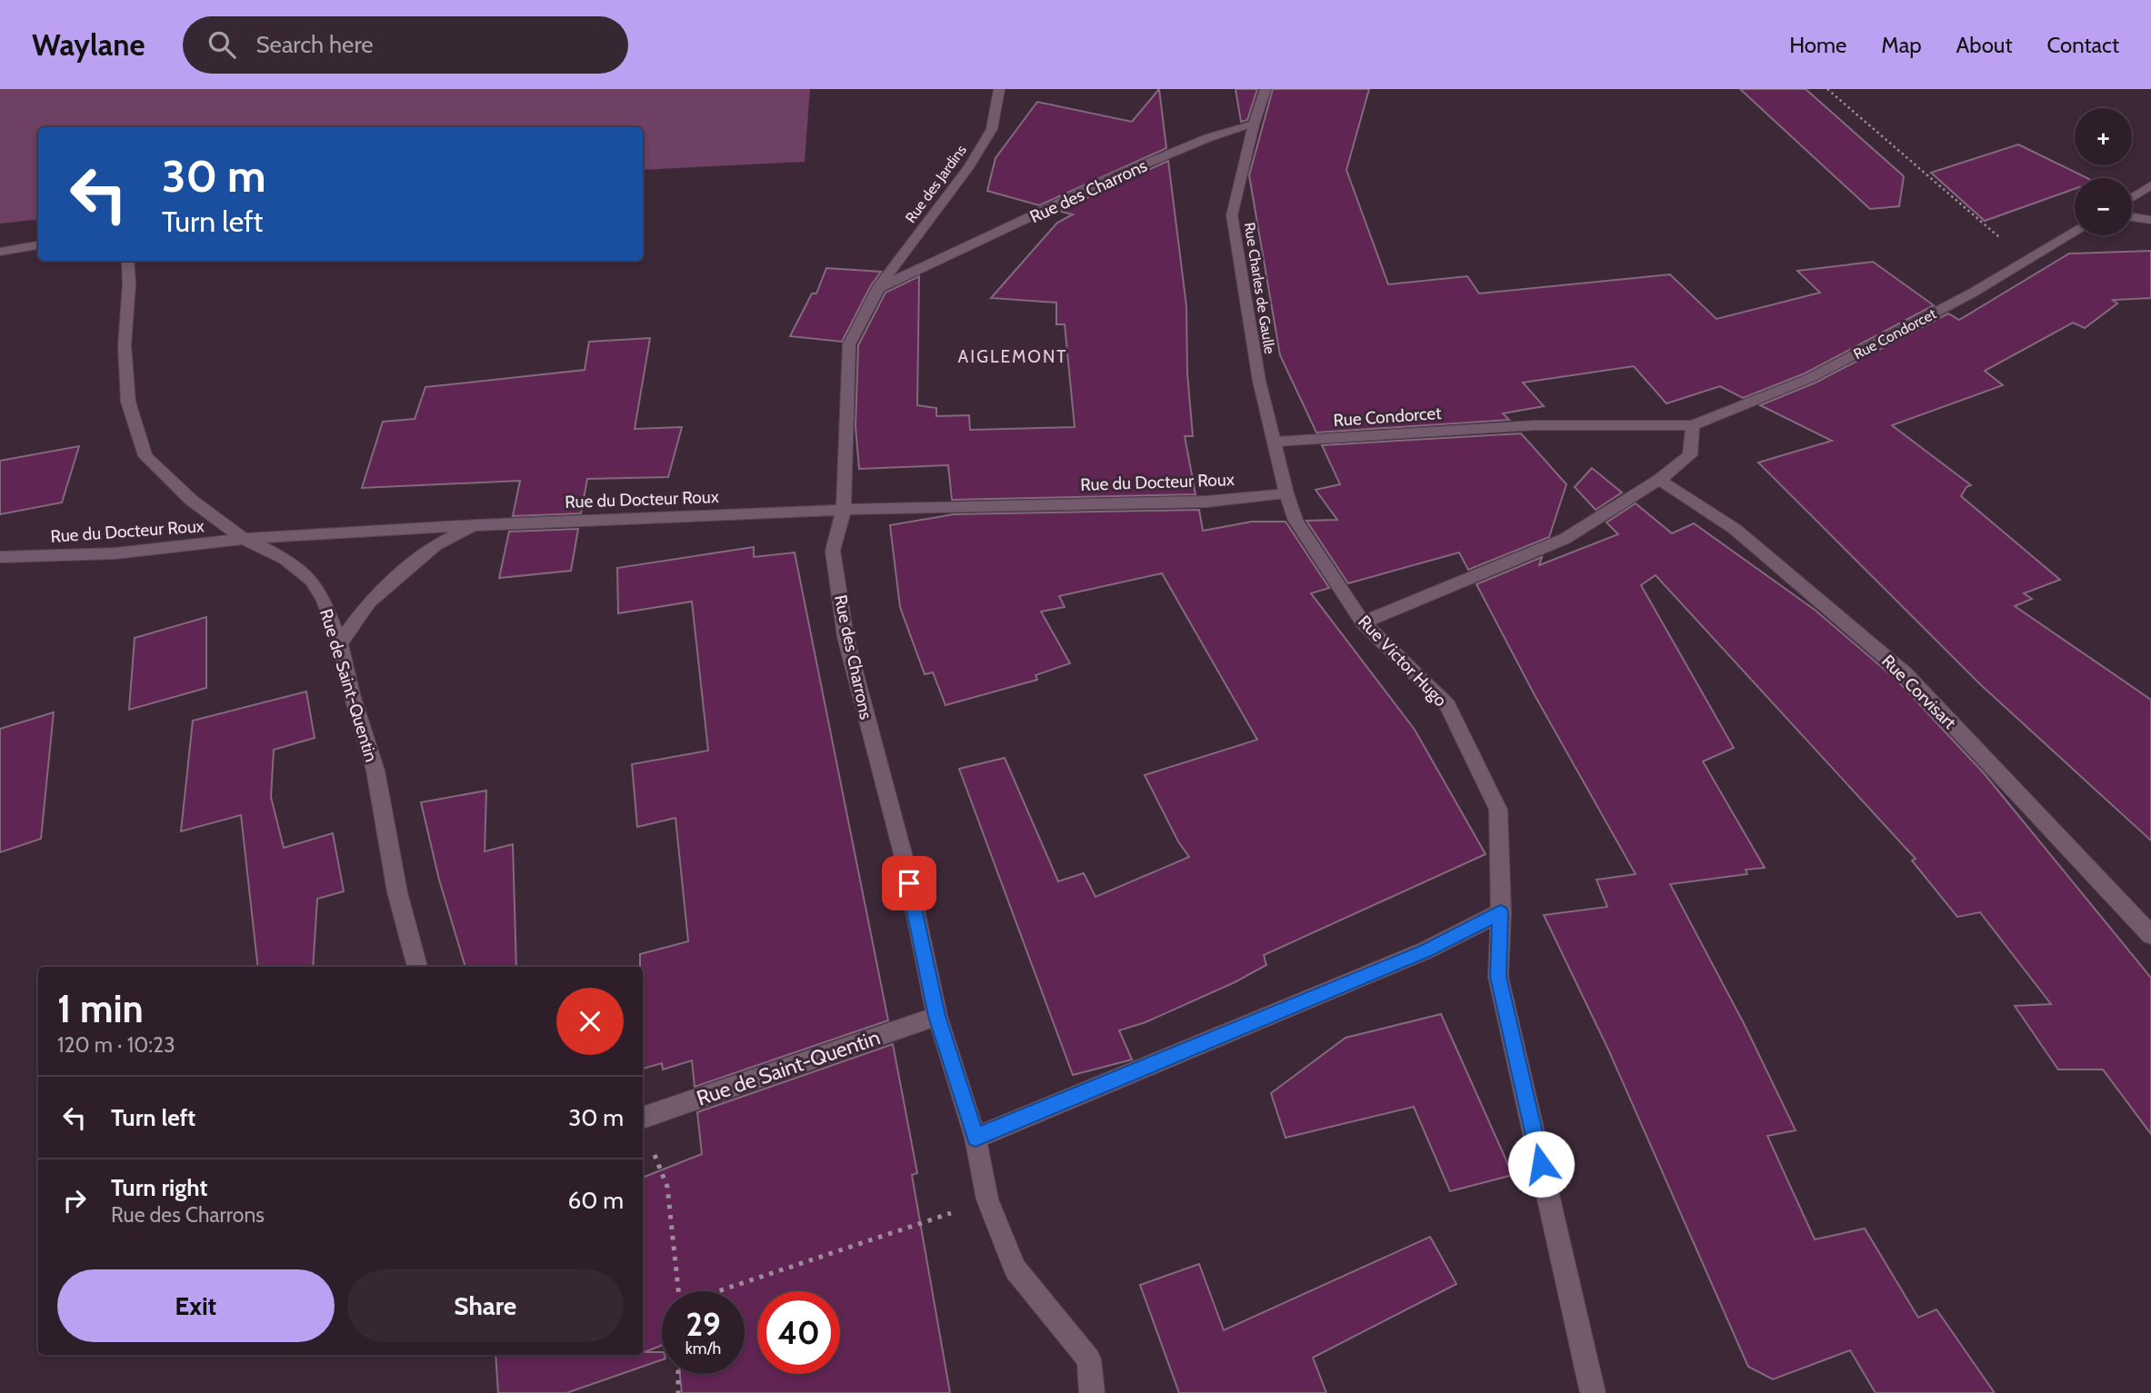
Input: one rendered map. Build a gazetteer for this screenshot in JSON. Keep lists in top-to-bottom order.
{
  "streets": {
    "street": [
      "Rue des Jardins",
      "Rue des Charrons",
      "Rue Charles de Gaulle",
      "Rue Condorcet",
      "Rue du Docteur Roux",
      "Rue Victor Hugo",
      "Rue de Saint-Quentin",
      "Rue Corvisart"
    ]
  },
  "crossings": [
    ["Rue des Jardins", "Rue des Charrons"],
    ["Rue des Charrons", "Rue Charles de Gaulle"],
    ["Rue des Charrons", "Rue du Docteur Roux"],
    ["Rue des Charrons", "Rue de Saint-Quentin"],
    ["Rue Charles de Gaulle", "Rue Condorcet"],
    ["Rue Charles de Gaulle", "Rue du Docteur Roux"],
    ["Rue Charles de Gaulle", "Rue Victor Hugo"],
    ["Rue du Docteur Roux", "Rue Victor Hugo"],
    ["Rue du Docteur Roux", "Rue de Saint-Quentin"]
  ],
  "districts": ["AIGLEMONT"],
  "page": {
    "header": "Waylane",
    "search": "Search here",
    "nav": [
      "Home",
      "Map",
      "About",
      "Contact"
    ],
    "map_buttons": ["+", "−"],
    "turn": ["30 m", "Turn left"],
    "heading": ["1 min", "120 m · 10:23"],
    "list": [
      {
        "name": "Turn left",
        "value": "30 m"
      },
      {
        "name": "Turn right",
        "note": "Rue des Charrons",
        "value": "60 m"
      }
    ],
    "buttons": ["Exit", "Share"],
    "speed": "29 km/h",
    "limit": "40"
  }
}
